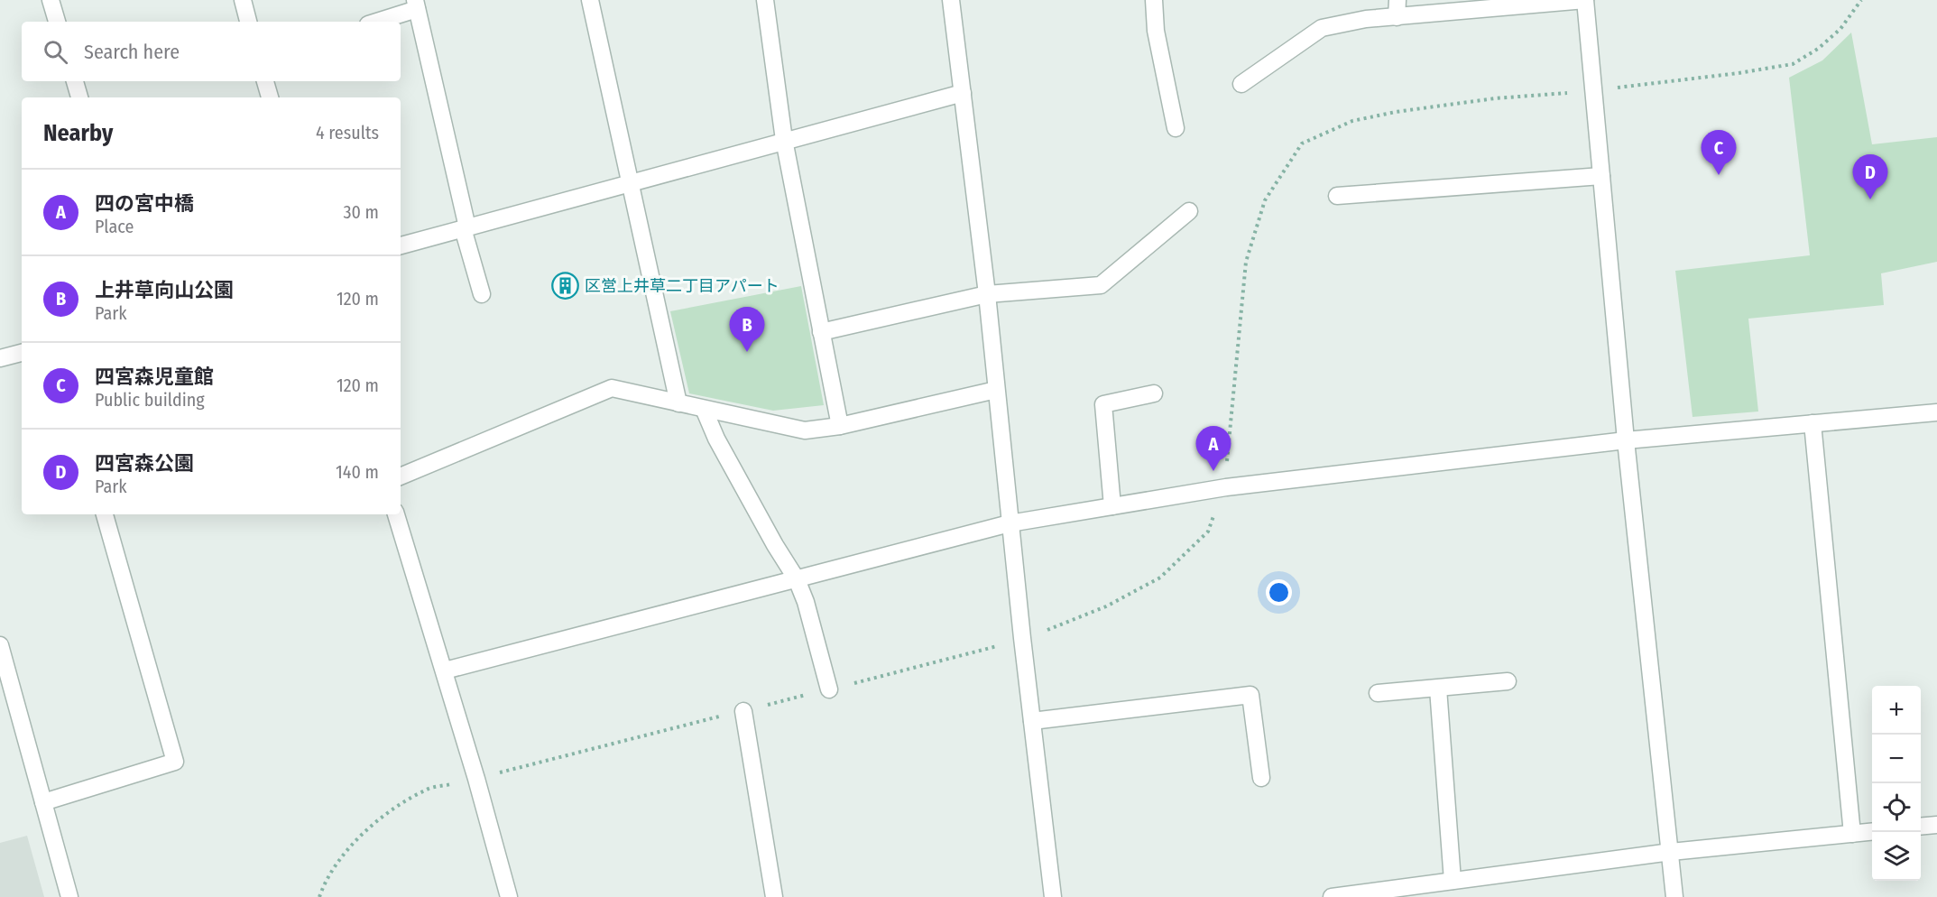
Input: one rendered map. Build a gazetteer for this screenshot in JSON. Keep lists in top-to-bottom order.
{
  "places": {
    "building": ["区営上井草二丁目アパート"]
  },
  "page": {
    "search": "Search here",
    "heading": ["Nearby", "4 results"],
    "pins": [
      "C",
      "D",
      "B",
      "A"
    ],
    "list": [
      {
        "mark": "A",
        "name": "四の宮中橋",
        "note": "Place",
        "value": "30 m"
      },
      {
        "mark": "B",
        "name": "上井草向山公園",
        "note": "Park",
        "value": "120 m"
      },
      {
        "mark": "C",
        "name": "四宮森児童館",
        "note": "Public building",
        "value": "120 m"
      },
      {
        "mark": "D",
        "name": "四宮森公園",
        "note": "Park",
        "value": "140 m"
      }
    ],
    "map_buttons": ["+", "−"]
  }
}
